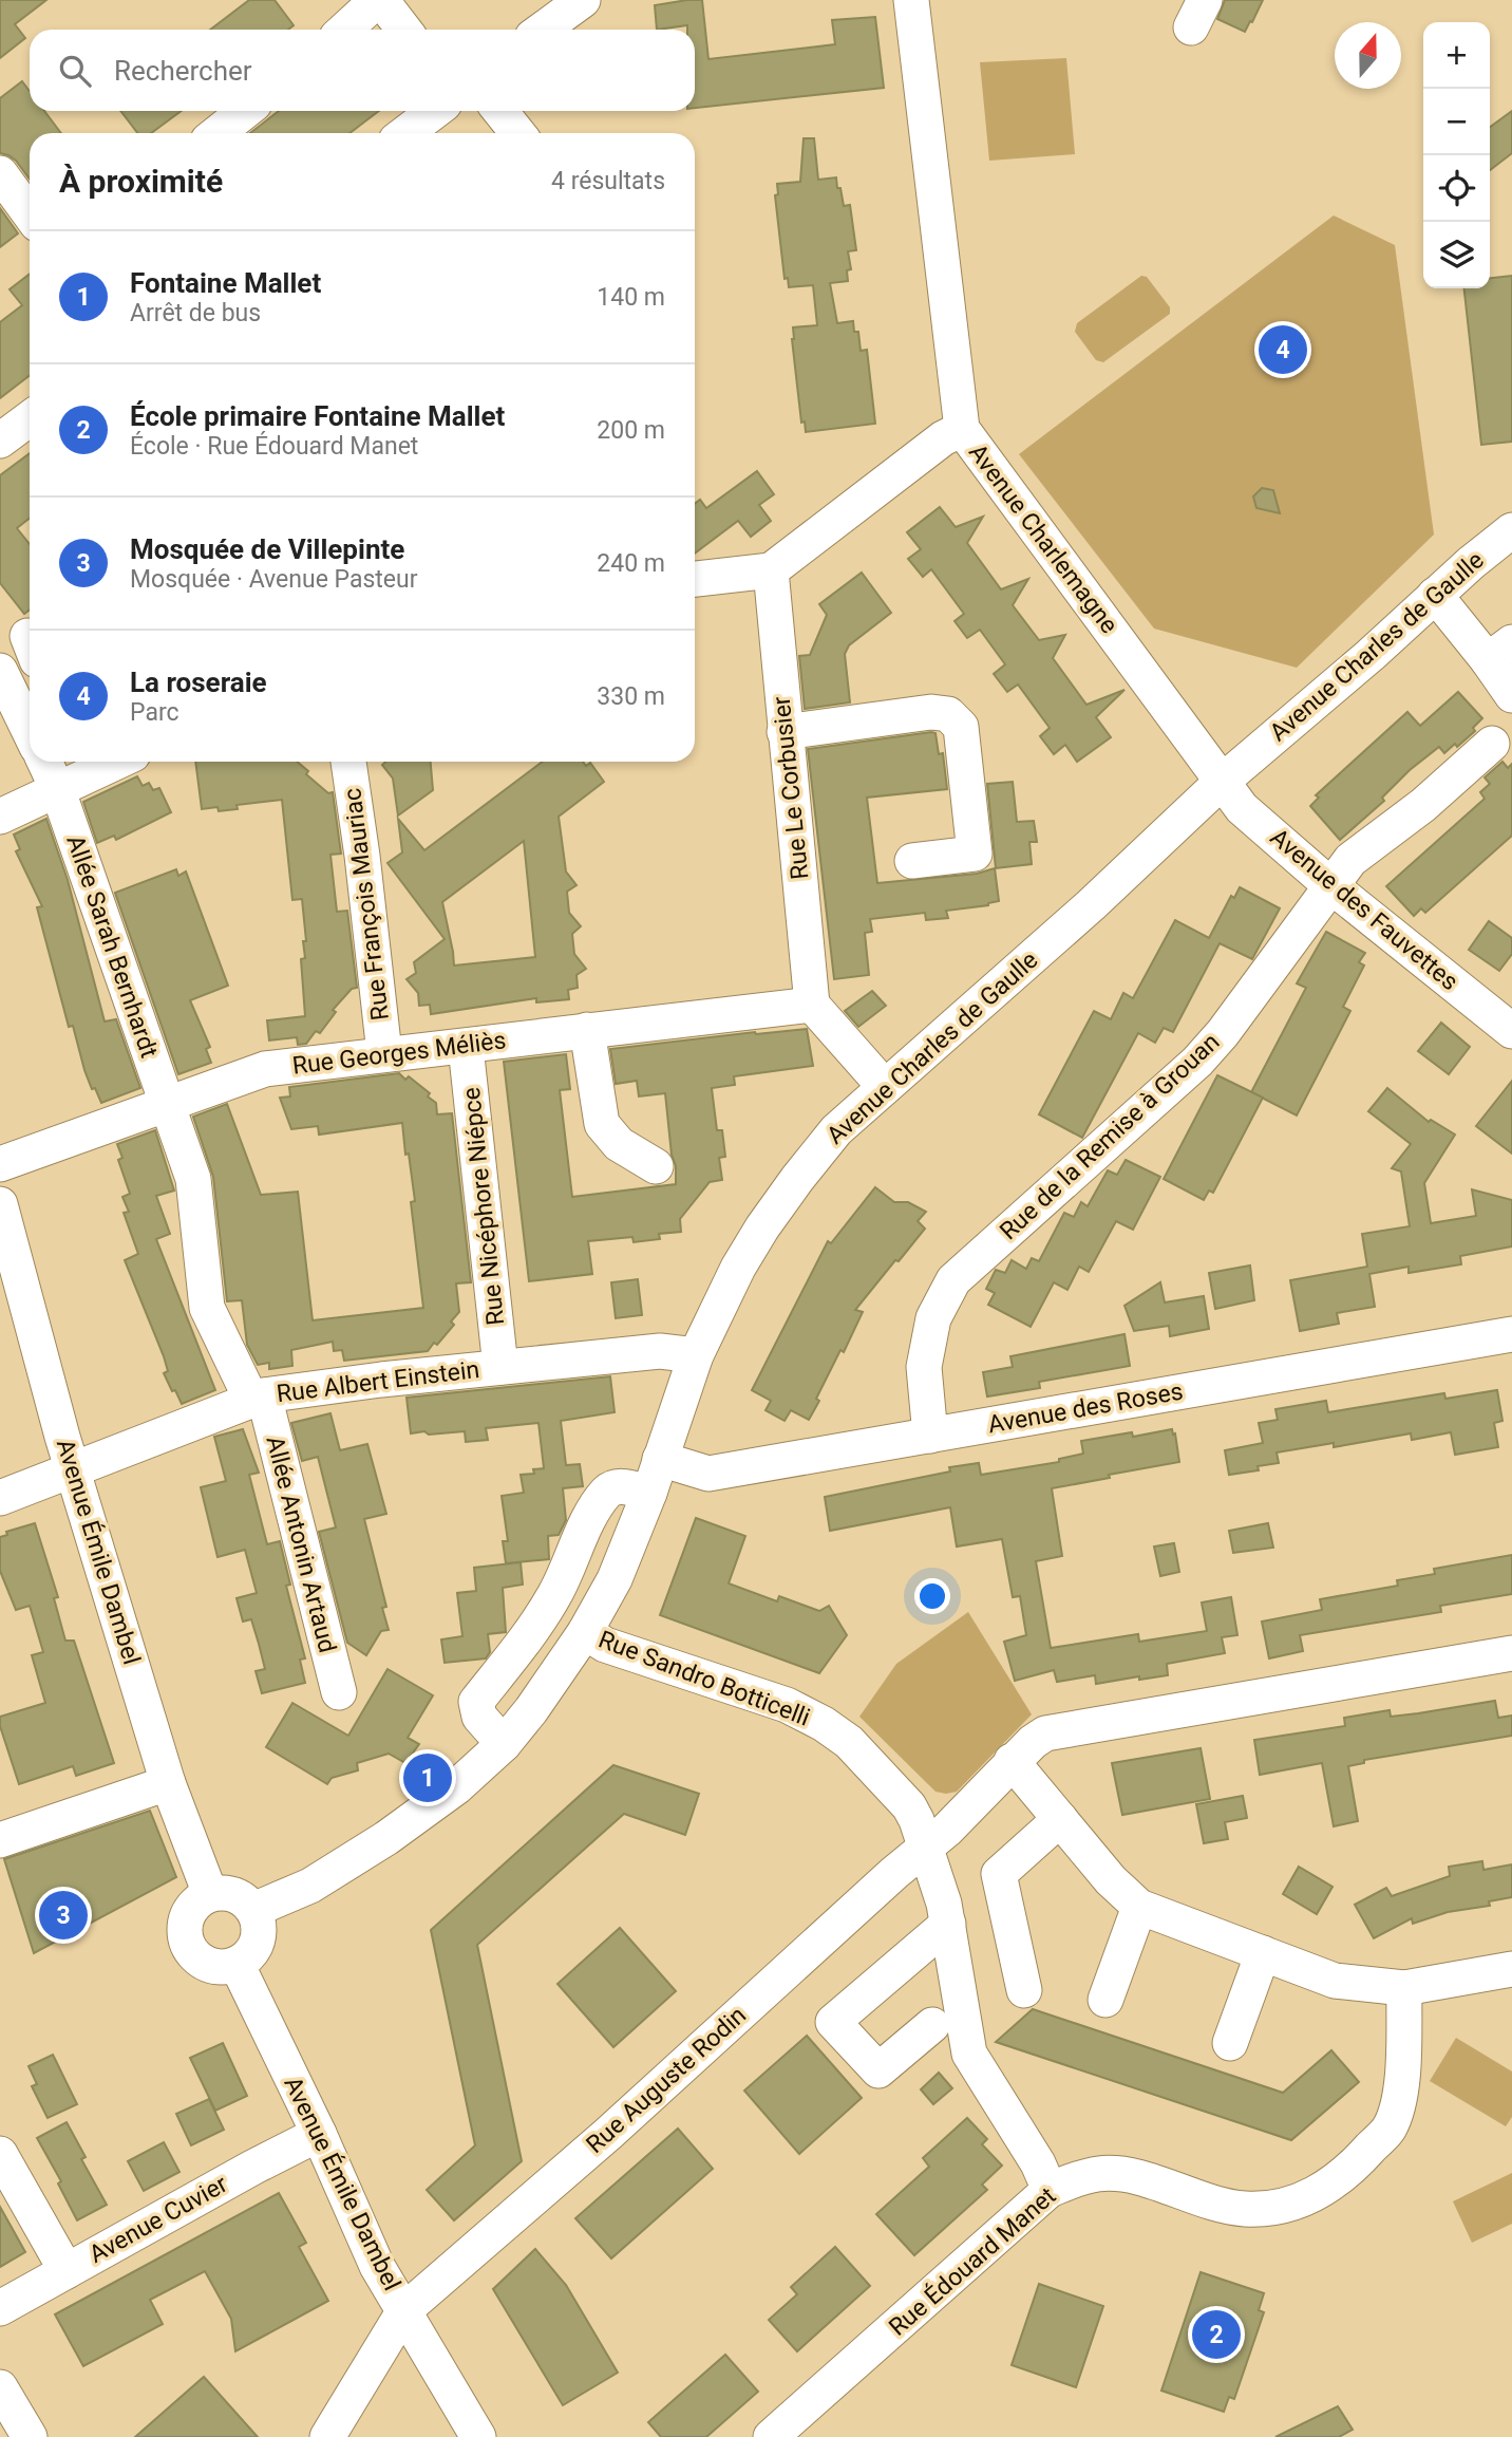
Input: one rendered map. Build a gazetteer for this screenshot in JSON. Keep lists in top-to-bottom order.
{
  "streets": {
    "street": [
      "Avenue Charlemagne",
      "Avenue Charles de Gaulle",
      "Rue Le Corbusier",
      "Rue François Mauriac",
      "Avenue des Fauvettes",
      "Allée Sarah Bernhardt",
      "Rue Georges Méliès",
      "Rue de la Remise à Grouan",
      "Rue Nicéphore Niépce",
      "Rue Albert Einstein",
      "Avenue des Roses",
      "Allée Antonin Artaud",
      "Avenue Émile Dambel",
      "Rue Sandro Botticelli",
      "Rue Auguste Rodin",
      "Avenue Cuvier",
      "Rue Édouard Manet"
    ]
  },
  "crossings": [
    ["Avenue Charlemagne", "Avenue Charles de Gaulle"],
    ["Avenue Charlemagne", "Avenue des Fauvettes"],
    ["Avenue Charles de Gaulle", "Avenue des Fauvettes"],
    ["Avenue Charles de Gaulle", "Rue Albert Einstein"],
    ["Avenue Charles de Gaulle", "Avenue des Roses"],
    ["Avenue Charles de Gaulle", "Avenue Émile Dambel"],
    ["Avenue Charles de Gaulle", "Rue Sandro Botticelli"],
    ["Rue Le Corbusier", "Rue Georges Méliès"],
    ["Rue François Mauriac", "Rue Georges Méliès"],
    ["Avenue des Fauvettes", "Rue de la Remise à Grouan"],
    ["Allée Sarah Bernhardt", "Rue Georges Méliès"],
    ["Allée Sarah Bernhardt", "Rue Albert Einstein"],
    ["Allée Sarah Bernhardt", "Allée Antonin Artaud"],
    ["Rue Georges Méliès", "Rue Nicéphore Niépce"],
    ["Rue de la Remise à Grouan", "Avenue des Roses"],
    ["Rue Nicéphore Niépce", "Rue Albert Einstein"],
    ["Rue Albert Einstein", "Allée Antonin Artaud"],
    ["Rue Albert Einstein", "Avenue Émile Dambel"],
    ["Avenue Émile Dambel", "Rue Auguste Rodin"],
    ["Avenue Émile Dambel", "Avenue Cuvier"],
    ["Rue Sandro Botticelli", "Rue Auguste Rodin"],
    ["Rue Sandro Botticelli", "Rue Édouard Manet"]
  ],
  "north": "top",
  "page": {
    "map_buttons": ["+", "−"],
    "search": "Rechercher",
    "heading": ["À proximité", "4 résultats"],
    "list": [
      {
        "mark": "1",
        "name": "Fontaine Mallet",
        "note": "Arrêt de bus",
        "value": "140 m"
      },
      {
        "mark": "2",
        "name": "École primaire Fontaine Mallet",
        "note": "École · Rue Édouard Manet",
        "value": "200 m"
      },
      {
        "mark": "3",
        "name": "Mosquée de Villepinte",
        "note": "Mosquée · Avenue Pasteur",
        "value": "240 m"
      },
      {
        "mark": "4",
        "name": "La roseraie",
        "note": "Parc",
        "value": "330 m"
      }
    ],
    "pins": [
      "4",
      "1",
      "3",
      "2"
    ]
  }
}
